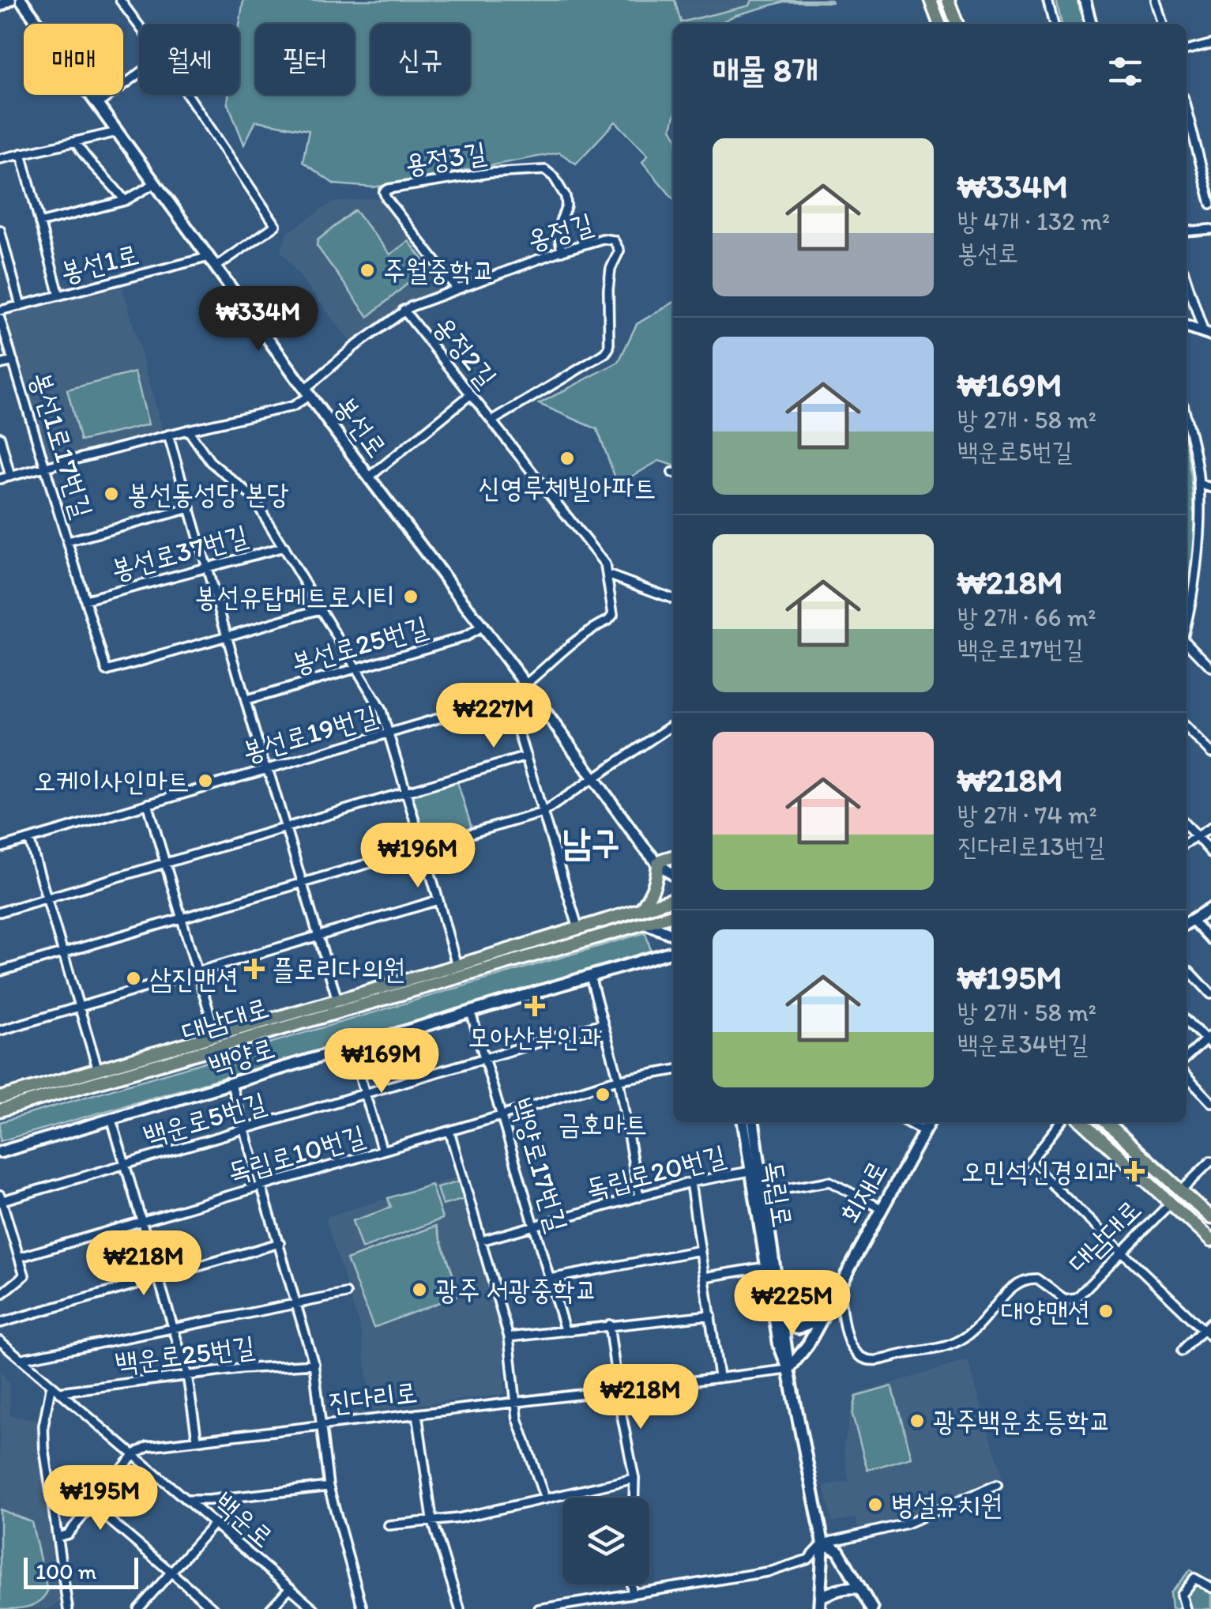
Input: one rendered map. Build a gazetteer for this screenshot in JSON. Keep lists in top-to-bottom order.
{
  "streets": {
    "main road": [
      "봉선로",
      "대남대로",
      "백양로",
      "회재로",
      "독립로"
    ],
    "street": [
      "용정3길",
      "옹정길",
      "봉선1로",
      "옹정2길",
      "봉선1로17번길",
      "봉선로37번길",
      "봉선로25번길",
      "봉선로19번길",
      "백운로5번길",
      "독립로10번길",
      "백양로17번길",
      "독립로20번길",
      "백운로25번길",
      "진다리로",
      "백운로"
    ]
  },
  "crossings": [
    ["용정3길", "옹정길"],
    ["옹정길", "옹정2길"],
    ["옹정길", "봉선로"],
    ["옹정길", "봉선1로17번길"],
    ["봉선1로", "봉선로"],
    ["옹정2길", "봉선로19번길"],
    ["봉선로", "봉선로25번길"],
    ["봉선로", "봉선로19번길"],
    ["봉선1로17번길", "봉선로37번길"],
    ["대남대로", "회재로"],
    ["백양로", "백양로17번길"],
    ["백운로5번길", "백양로17번길"],
    ["독립로10번길", "백양로17번길"],
    ["백양로17번길", "독립로20번길"],
    ["독립로20번길", "독립로"],
    ["회재로", "독립로"],
    ["회재로", "진다리로"],
    ["독립로", "진다리로"],
    ["백운로25번길", "백운로"],
    ["진다리로", "백운로"]
  ],
  "districts": ["남구"],
  "places": {
    "other": [
      "주월중학교",
      "신영루체빌아파트",
      "봉선동성당 본당",
      "봉선유탑메트로시티",
      "오케이사인마트",
      "삼진맨션",
      "금호마트",
      "광주 서광중학교",
      "대양맨션",
      "광주백운초등학교",
      "병설유치원"
    ],
    "health": ["플로리다의원", "모아산부인과", "오민석신경외과"]
  },
  "scale_bar": "100 m",
  "page": {
    "chip": [
      "매매",
      "월세",
      "필터",
      "신규"
    ],
    "heading": "매물 8개",
    "list": [
      {
        "name": "₩334M",
        "note": "방 4개 · 132 m² · 봉선로"
      },
      {
        "name": "₩169M",
        "note": "방 2개 · 58 m² · 백운로5번길"
      },
      {
        "name": "₩218M",
        "note": "방 2개 · 66 m² · 백운로17번길"
      },
      {
        "name": "₩218M",
        "note": "방 2개 · 74 m² · 진다리로13번길"
      },
      {
        "name": "₩195M",
        "note": "방 2개 · 58 m² · 백운로34번길"
      }
    ],
    "price": [
      "₩334M",
      "₩227M",
      "₩196M",
      "₩169M",
      "₩218M",
      "₩225M",
      "₩218M",
      "₩195M"
    ],
    "scale": "100 m"
  }
}
